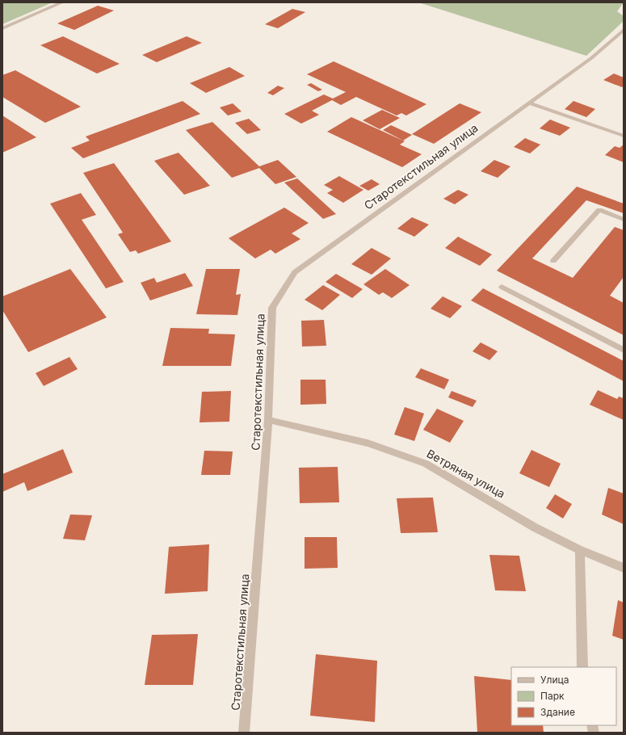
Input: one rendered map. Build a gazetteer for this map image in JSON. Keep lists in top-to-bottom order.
{
  "streets": {
    "street": ["Старотекстильная улица", "Ветряная улица"]
  },
  "crossings": [
    ["Старотекстильная улица", "Ветряная улица"]
  ],
  "legend": ["Улица", "Парк", "Здание"]
}
